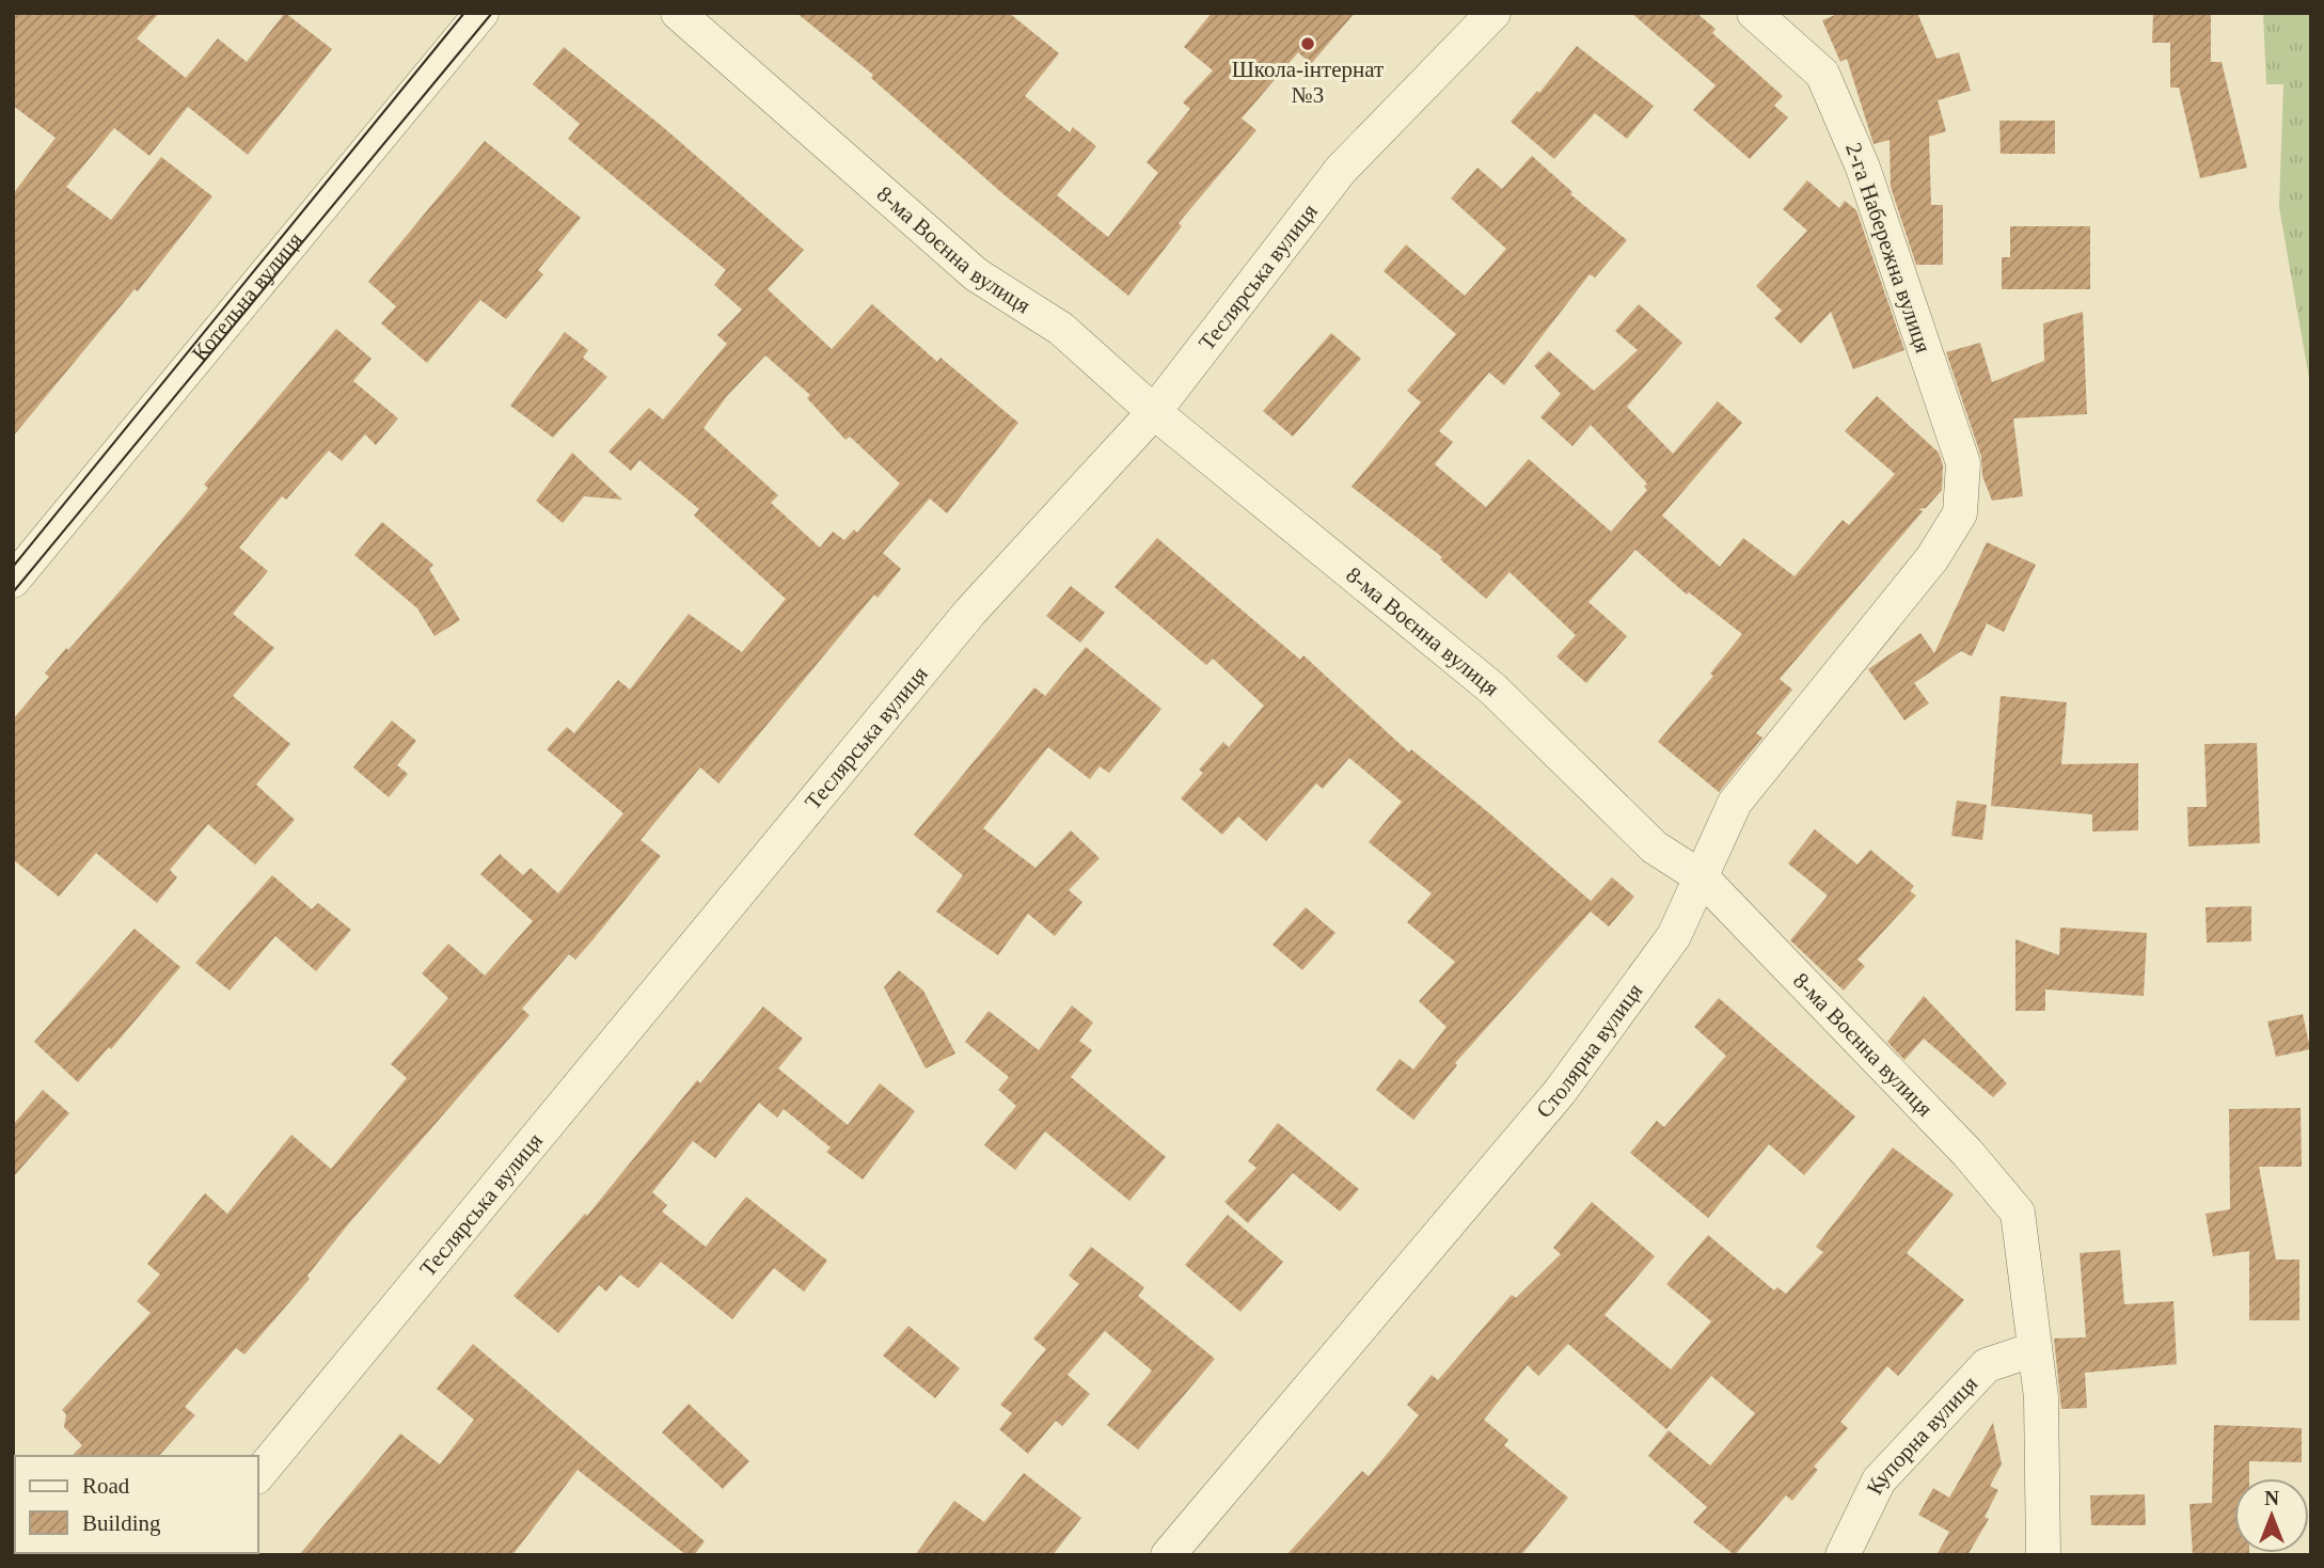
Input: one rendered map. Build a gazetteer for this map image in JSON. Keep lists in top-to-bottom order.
{
  "streets": {
    "street": [
      "2-га Набережна вулиця",
      "8-ма Воєнна вулиця",
      "Теслярська вулиця",
      "Котельна вулиця",
      "Столярна вулиця",
      "Купорна вулиця"
    ]
  },
  "crossings": [
    ["2-га Набережна вулиця", "Столярна вулиця"],
    ["8-ма Воєнна вулиця", "Теслярська вулиця"],
    ["8-ма Воєнна вулиця", "Столярна вулиця"],
    ["8-ма Воєнна вулиця", "Купорна вулиця"]
  ],
  "places": ["Школа-інтернат №3"],
  "legend": ["Road", "Building"],
  "north": "top"
}
